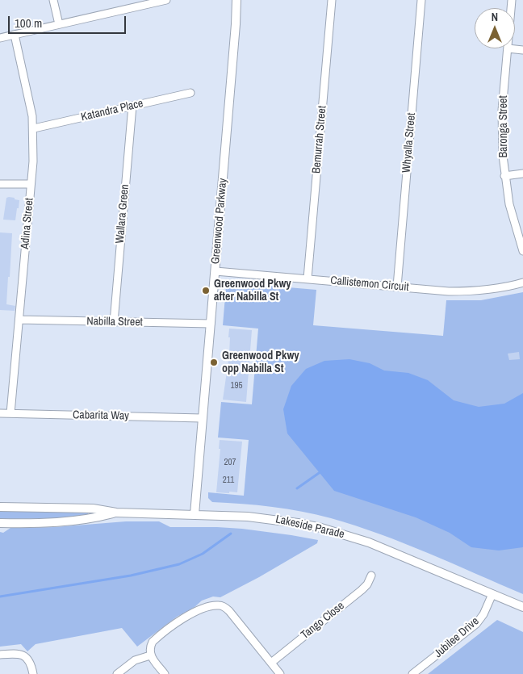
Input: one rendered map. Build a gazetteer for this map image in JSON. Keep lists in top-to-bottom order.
{
  "streets": {
    "street": [
      "Katandra Place",
      "Baronga Street",
      "Bemurrah Street",
      "Whyalla Street",
      "Wallara Green",
      "Greenwood Parkway",
      "Adina Street",
      "Callistemon Circuit",
      "Nabilla Street",
      "Cabarita Way",
      "Lakeside Parade",
      "Tango Close",
      "Jubilee Drive"
    ]
  },
  "crossings": [
    ["Katandra Place", "Wallara Green"],
    ["Katandra Place", "Adina Street"],
    ["Bemurrah Street", "Callistemon Circuit"],
    ["Whyalla Street", "Callistemon Circuit"],
    ["Wallara Green", "Nabilla Street"],
    ["Greenwood Parkway", "Callistemon Circuit"],
    ["Greenwood Parkway", "Nabilla Street"],
    ["Greenwood Parkway", "Cabarita Way"],
    ["Greenwood Parkway", "Lakeside Parade"],
    ["Adina Street", "Nabilla Street"],
    ["Adina Street", "Cabarita Way"],
    ["Lakeside Parade", "Jubilee Drive"]
  ],
  "places": ["Greenwood Pkwy after Nabilla St", "Greenwood Pkwy opp Nabilla St"],
  "house_numbers": ["195", "207", "211"],
  "scale_bar": "100 m",
  "north": "top"
}
